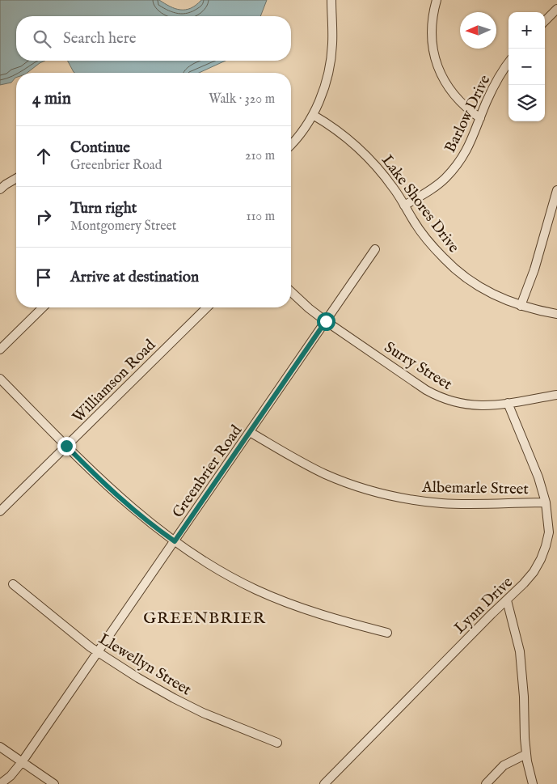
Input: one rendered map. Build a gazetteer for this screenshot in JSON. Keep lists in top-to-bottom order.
{
  "streets": {
    "street": [
      "Barlow Drive",
      "Lake Shores Drive",
      "Surry Street",
      "Williamson Road",
      "Greenbrier Road",
      "Albemarle Street",
      "Lynn Drive",
      "Llewellyn Street"
    ]
  },
  "crossings": [
    ["Barlow Drive", "Lake Shores Drive"],
    ["Surry Street", "Greenbrier Road"],
    ["Surry Street", "Lynn Drive"],
    ["Greenbrier Road", "Albemarle Street"],
    ["Greenbrier Road", "Llewellyn Street"],
    ["Albemarle Street", "Lynn Drive"]
  ],
  "districts": ["GREENBRIER"],
  "north": "left",
  "page": {
    "map_buttons": ["+", "−"],
    "search": "Search here",
    "heading": ["4 min", "Walk · 320 m"],
    "list": [
      ["Continue", "Greenbrier Road", "210 m"],
      ["Turn right", "Montgomery Street", "110 m"],
      "Arrive at destination"
    ]
  }
}
